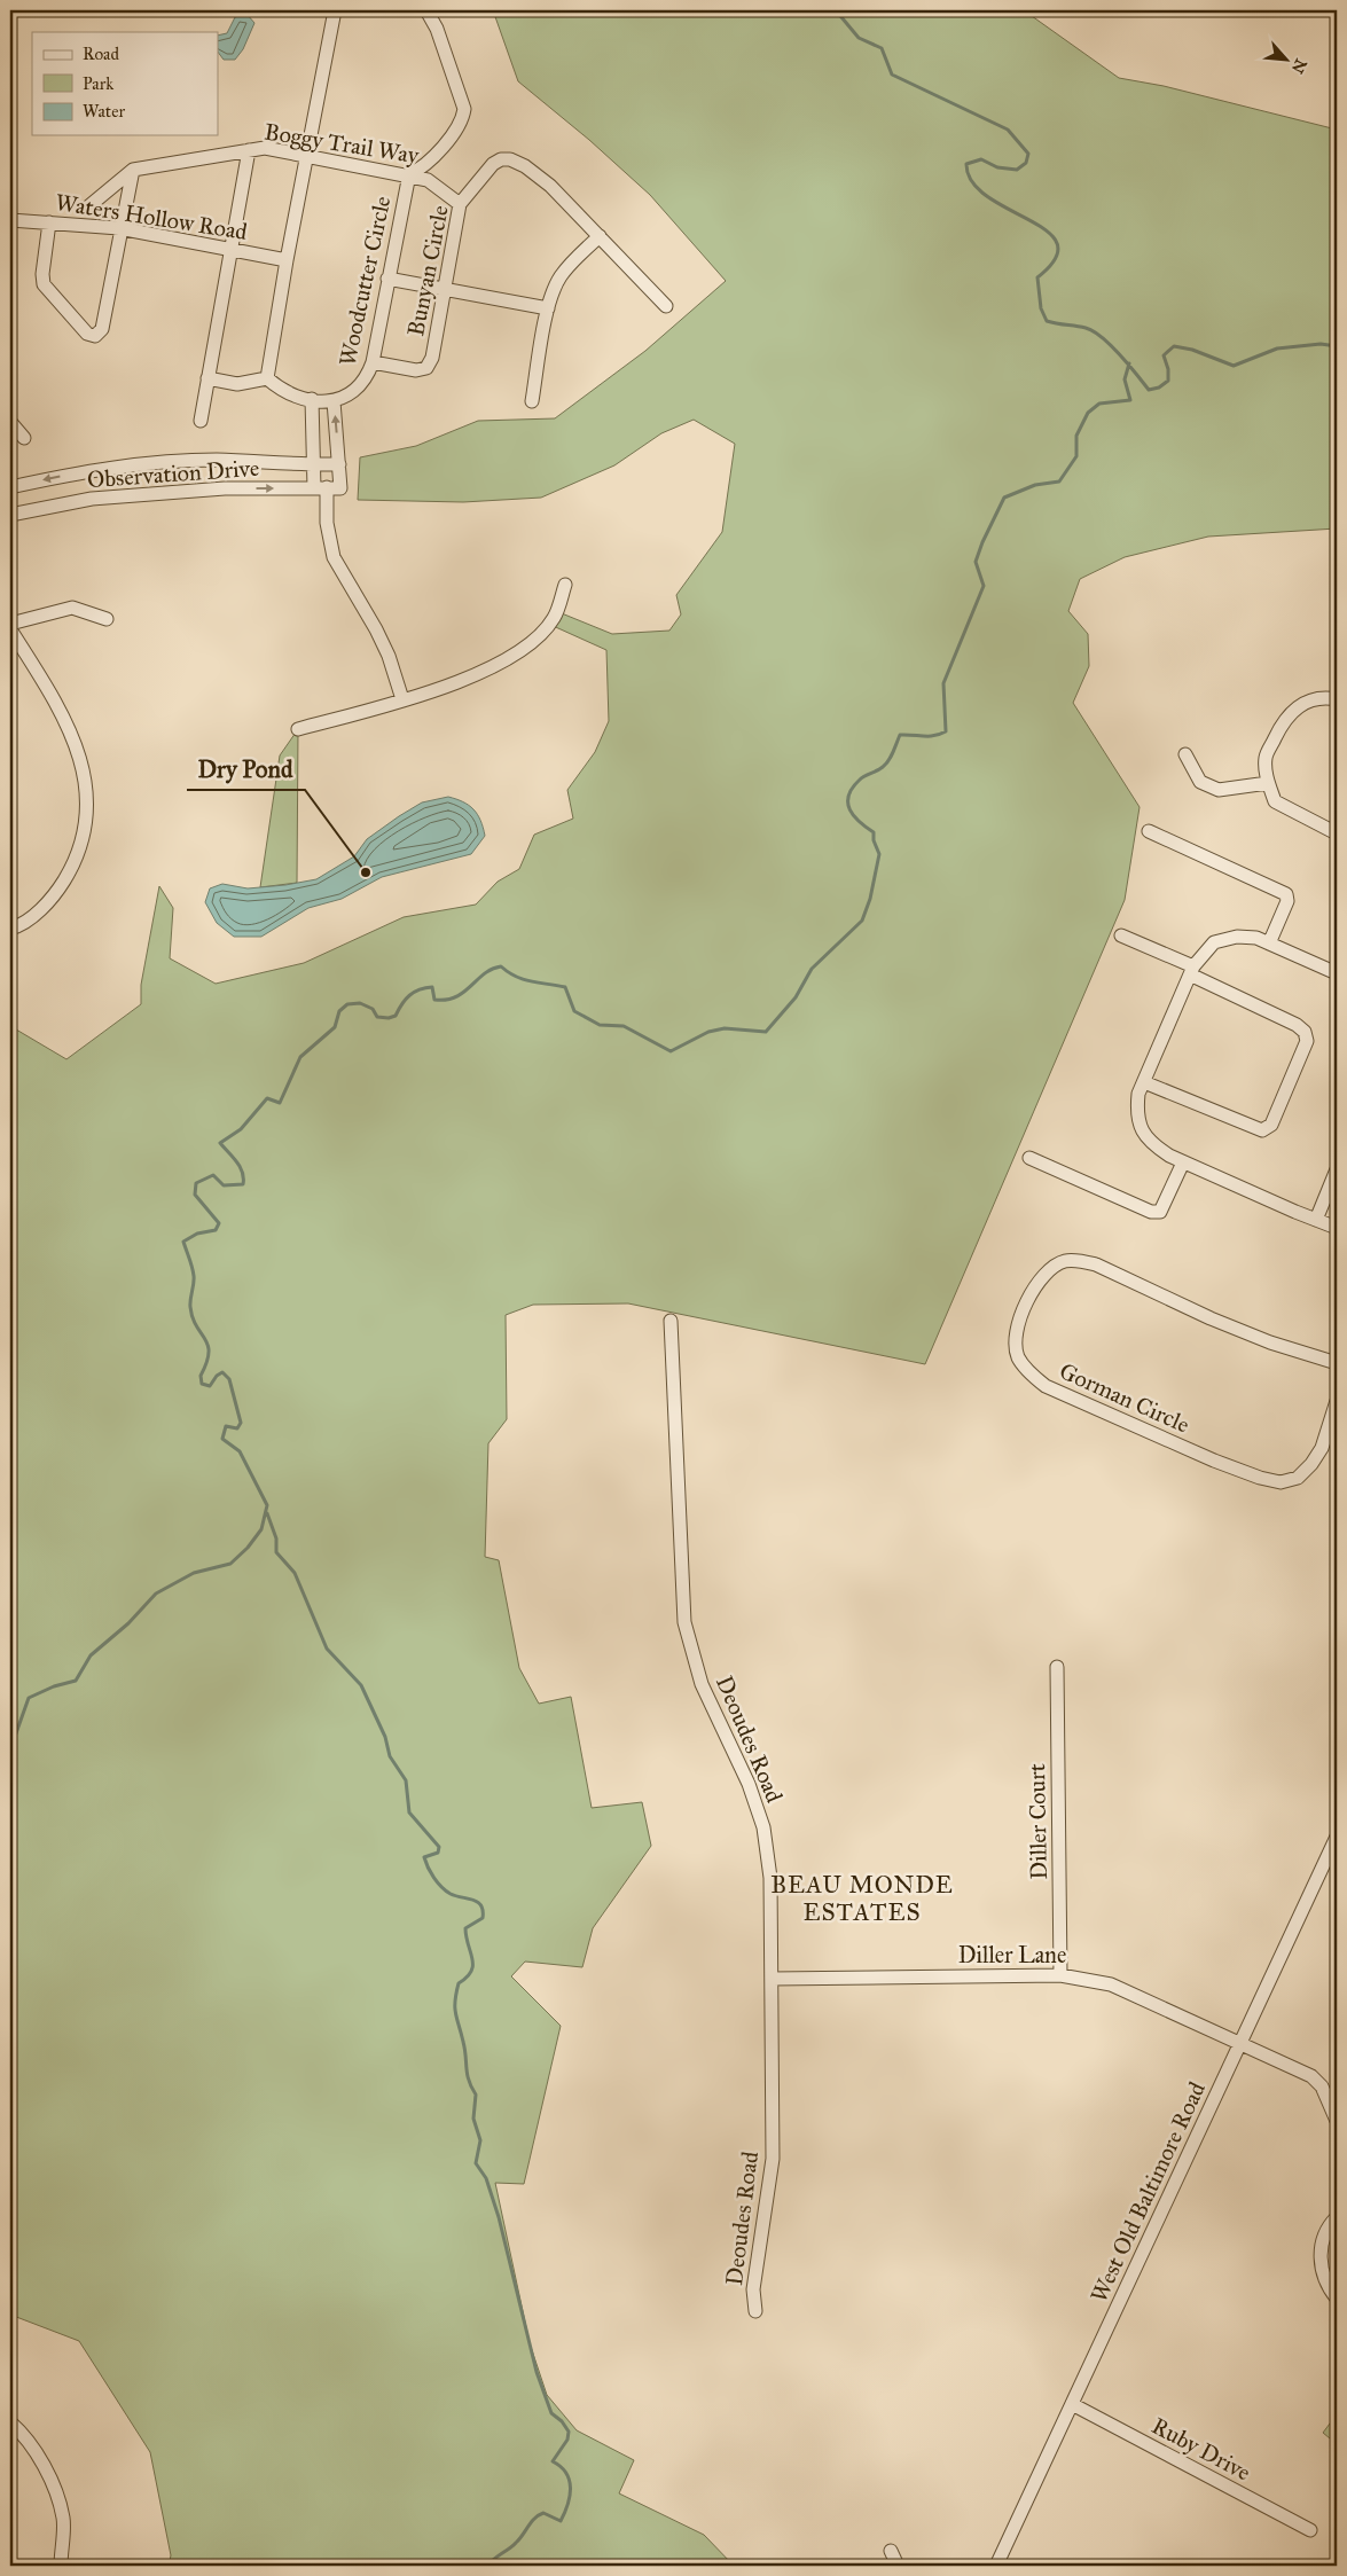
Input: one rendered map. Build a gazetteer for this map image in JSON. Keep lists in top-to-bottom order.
{
  "streets": {
    "street": [
      "Boggy Trail Way",
      "Waters Hollow Road",
      "Bunyan Circle",
      "Woodcutter Circle",
      "Observation Drive",
      "Gorman Circle",
      "Deoudes Road",
      "Diller Court",
      "Diller Lane",
      "West Old Baltimore Road",
      "Ruby Drive"
    ]
  },
  "crossings": [
    ["Boggy Trail Way", "Bunyan Circle"],
    ["Boggy Trail Way", "Woodcutter Circle"],
    ["Bunyan Circle", "Woodcutter Circle"],
    ["Deoudes Road", "Diller Lane"],
    ["Diller Court", "Diller Lane"],
    ["Diller Lane", "West Old Baltimore Road"],
    ["West Old Baltimore Road", "Ruby Drive"]
  ],
  "districts": ["BEAU MONDE ESTATES"],
  "places": ["Dry Pond"],
  "legend": ["Road", "Park", "Water"],
  "north": "bottom right"
}
